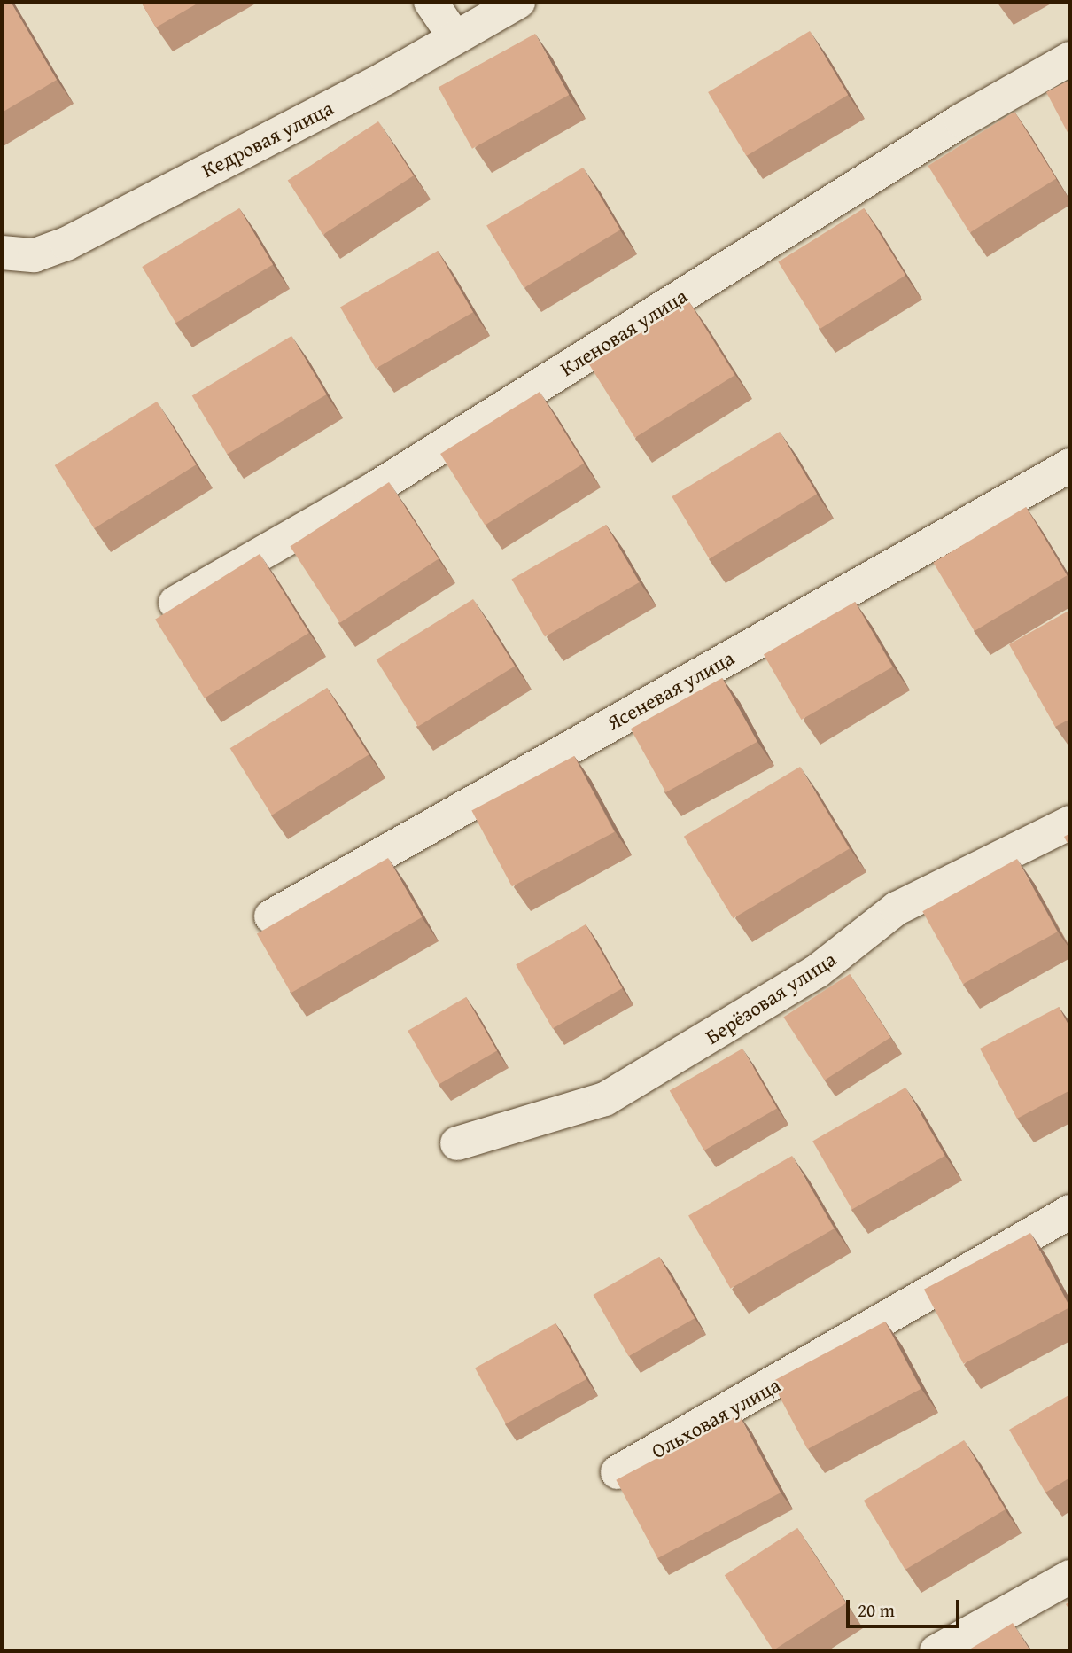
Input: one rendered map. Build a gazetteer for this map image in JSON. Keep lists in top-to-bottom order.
{
  "streets": {
    "street": [
      "Кедровая улица",
      "Кленовая улица",
      "Ясеневая улица",
      "Берёзовая улица",
      "Ольховая улица"
    ]
  },
  "scale_bar": "20 m"
}
